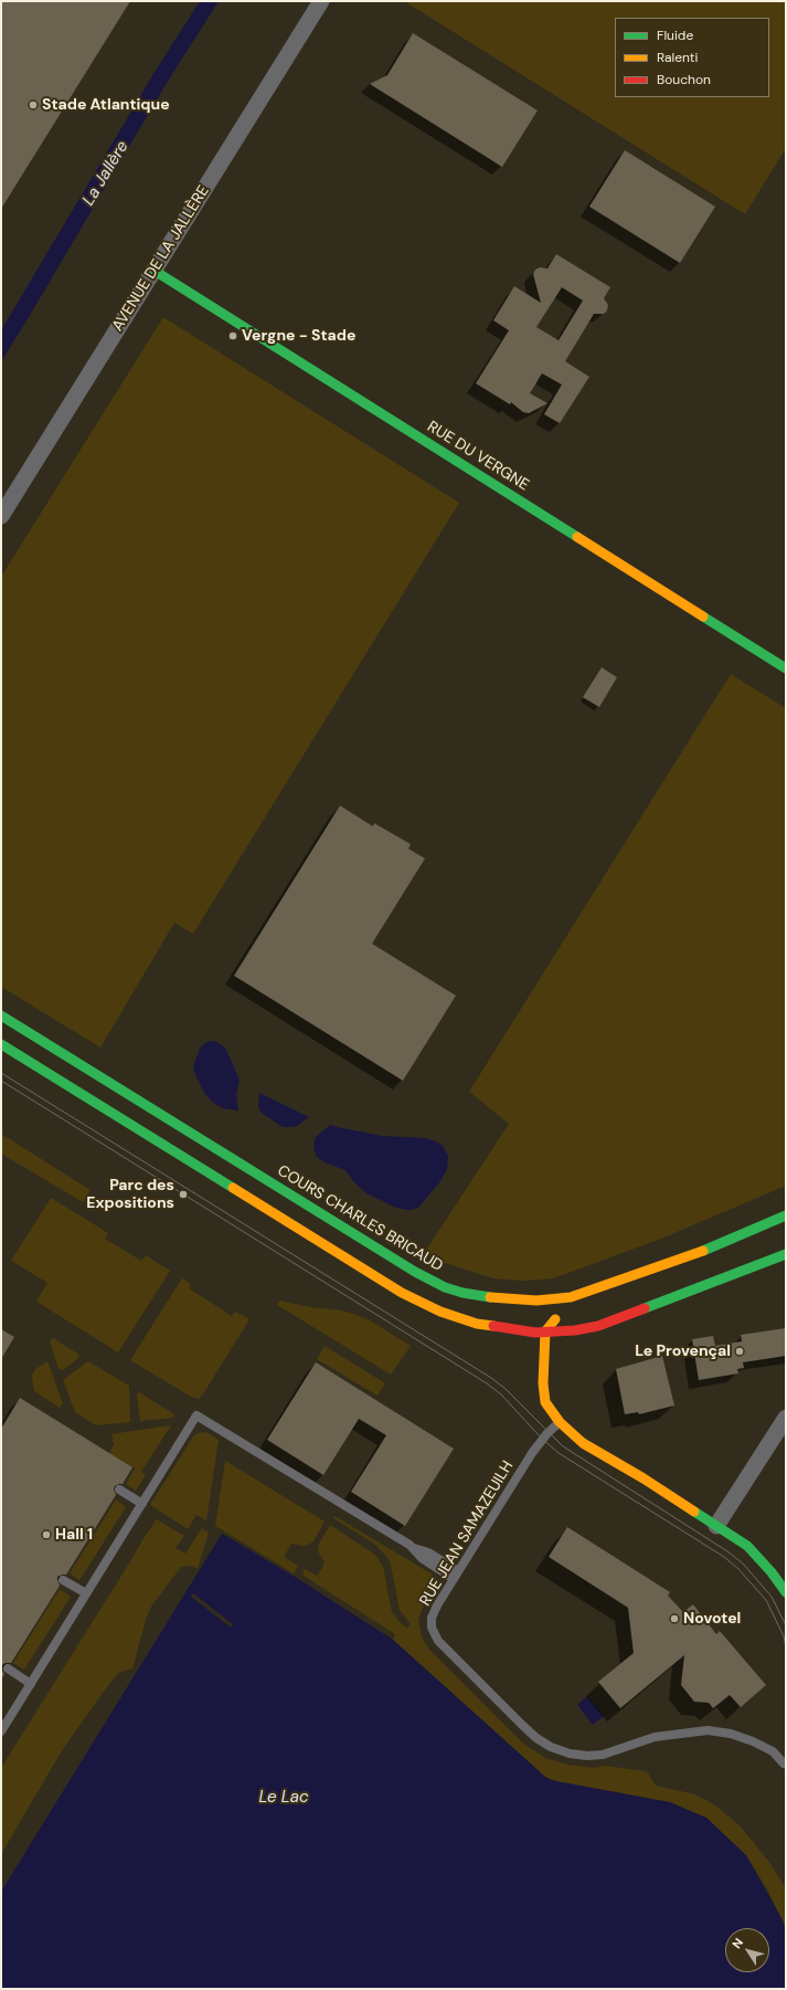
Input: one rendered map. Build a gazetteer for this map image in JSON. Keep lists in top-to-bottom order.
{
  "streets": {
    "main road": ["RUE DU VERGNE", "COURS CHARLES BRICAUD"],
    "street": ["AVENUE DE LA JALLÈRE"],
    "lane": ["RUE JEAN SAMAZEUILH"]
  },
  "crossings": [
    ["AVENUE DE LA JALLÈRE", "RUE DU VERGNE"]
  ],
  "water": ["La Jallère", "Le Lac"],
  "places": [
    "Stade Atlantique",
    "Vergne - Stade",
    "Parc des Expositions",
    "Le Provençal",
    "Hall 1",
    "Novotel"
  ],
  "legend": ["Fluide", "Ralenti", "Bouchon"],
  "north": "top left"
}
